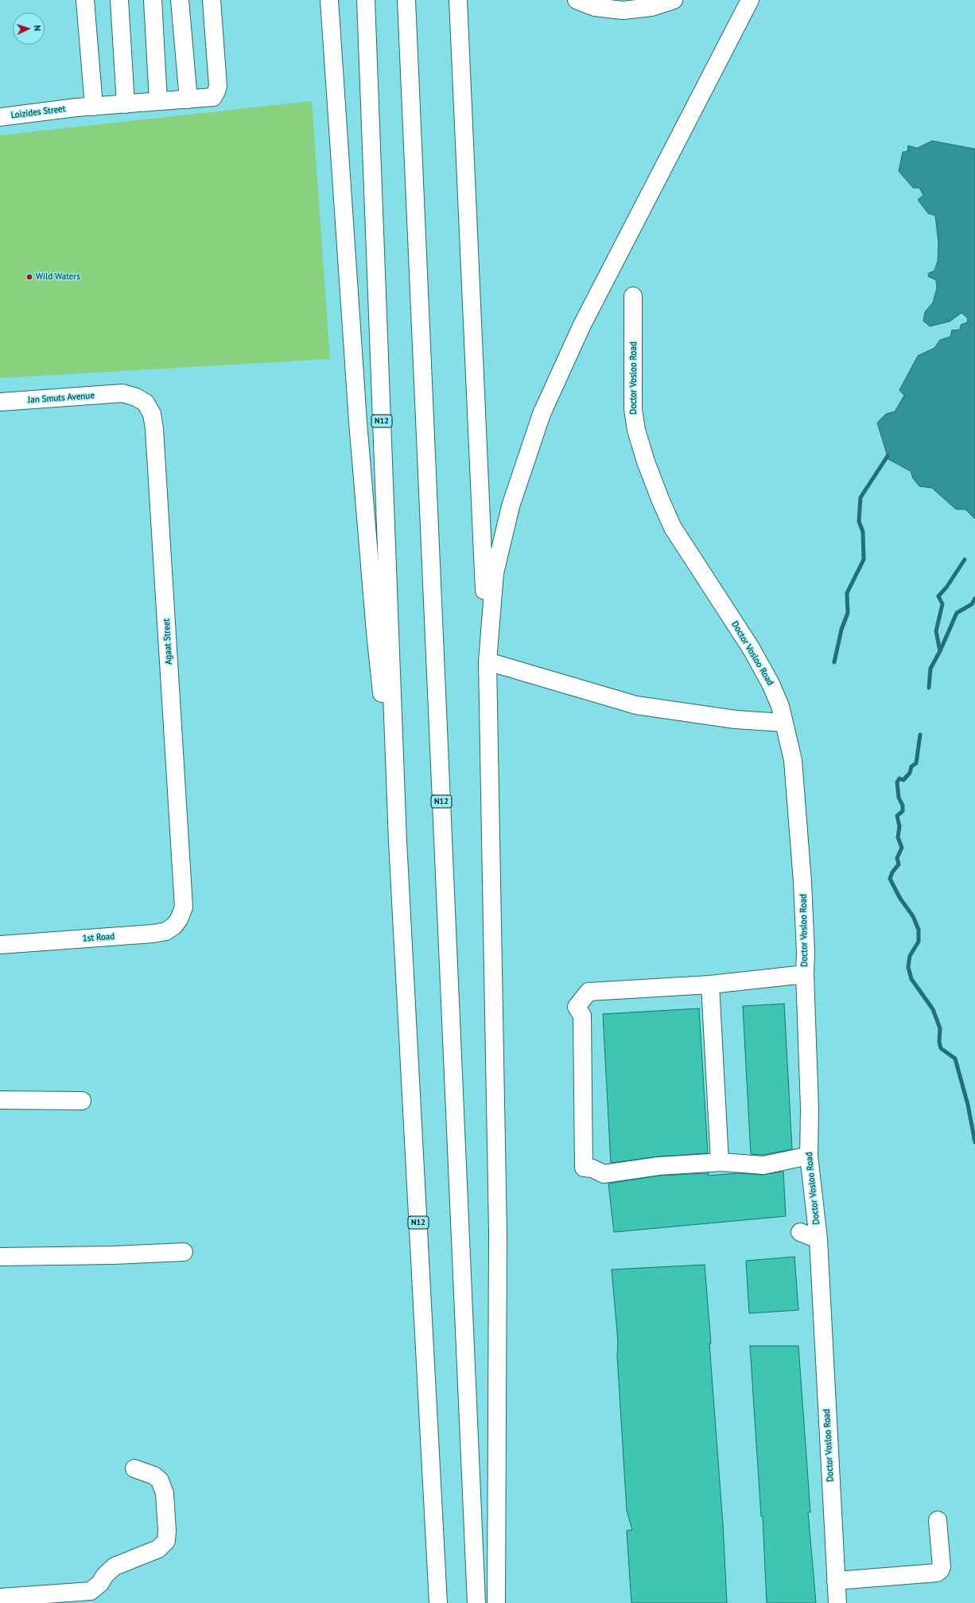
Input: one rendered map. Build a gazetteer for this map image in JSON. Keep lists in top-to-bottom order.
{
  "streets": {
    "main road": [
      "Loizides Street",
      "Doctor Vosloo Road",
      "Jan Smuts Avenue",
      "N12",
      "Agaat Street",
      "1st Road"
    ]
  },
  "crossings": [
    ["Jan Smuts Avenue", "Agaat Street"],
    ["Agaat Street", "1st Road"]
  ],
  "places": ["Wild Waters"],
  "north": "right"
}
